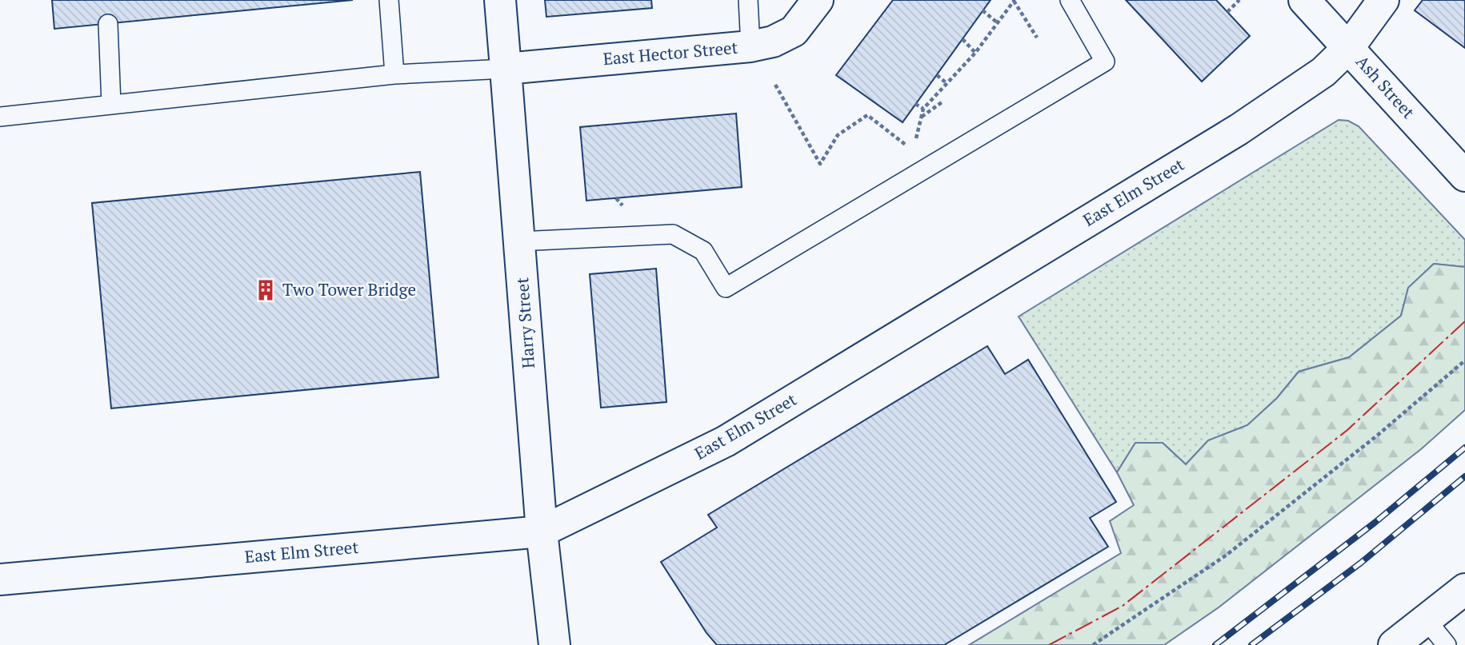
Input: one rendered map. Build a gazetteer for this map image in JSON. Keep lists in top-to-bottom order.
{
  "streets": {
    "main road": [
      "East Hector Street",
      "Ash Street",
      "East Elm Street",
      "Harry Street"
    ]
  },
  "crossings": [
    ["East Hector Street", "Harry Street"],
    ["Ash Street", "East Elm Street"],
    ["East Elm Street", "Harry Street"]
  ],
  "places": {
    "building": ["Two Tower Bridge"]
  }
}
